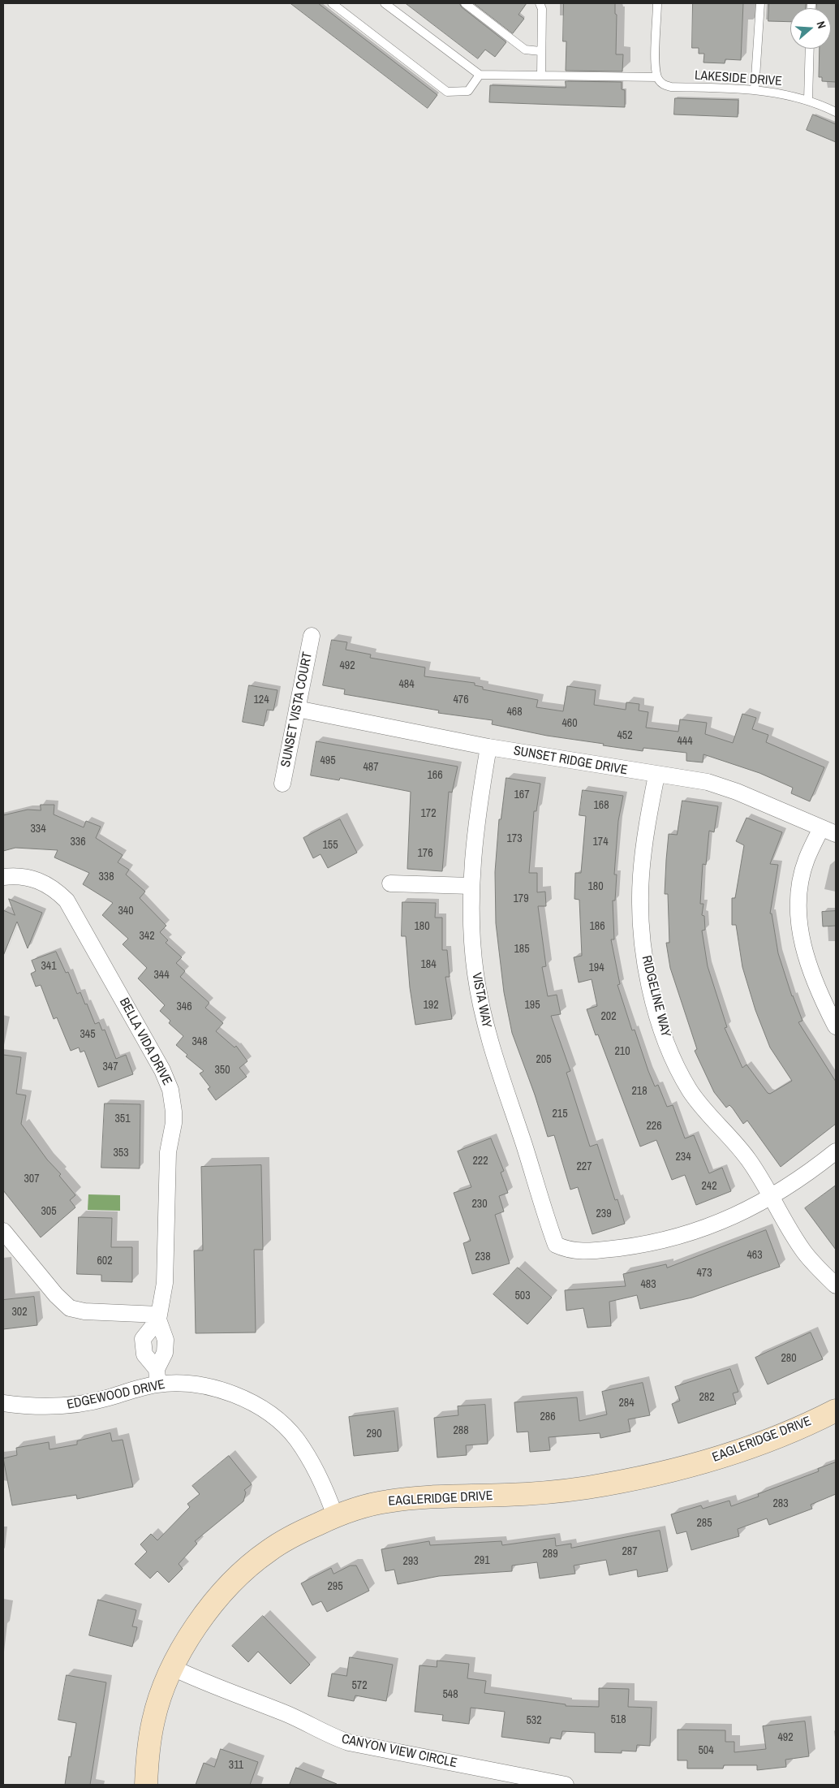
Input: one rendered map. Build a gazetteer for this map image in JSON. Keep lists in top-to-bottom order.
{
  "streets": {
    "main road": ["EAGLERIDGE DRIVE"],
    "street": [
      "SUNSET VISTA COURT",
      "SUNSET RIDGE DRIVE",
      "RIDGELINE WAY",
      "VISTA WAY",
      "BELLA VIDA DRIVE",
      "EDGEWOOD DRIVE",
      "CANYON VIEW CIRCLE"
    ],
    "lane": ["LAKESIDE DRIVE"]
  },
  "crossings": [
    ["SUNSET VISTA COURT", "SUNSET RIDGE DRIVE"],
    ["SUNSET RIDGE DRIVE", "RIDGELINE WAY"],
    ["SUNSET RIDGE DRIVE", "VISTA WAY"],
    ["RIDGELINE WAY", "VISTA WAY"],
    ["EDGEWOOD DRIVE", "EAGLERIDGE DRIVE"],
    ["EAGLERIDGE DRIVE", "CANYON VIEW CIRCLE"]
  ],
  "house_numbers": [
    "492",
    "484",
    "124",
    "476",
    "468",
    "460",
    "452",
    "444",
    "495",
    "487",
    "166",
    "167",
    "168",
    "172",
    "334",
    "173",
    "336",
    "174",
    "155",
    "176",
    "338",
    "180",
    "179",
    "340",
    "180",
    "186",
    "342",
    "185",
    "184",
    "341",
    "194",
    "344",
    "192",
    "195",
    "346",
    "202",
    "345",
    "348",
    "210",
    "205",
    "347",
    "350",
    "218",
    "215",
    "351",
    "226",
    "353",
    "234",
    "222",
    "227",
    "307",
    "242",
    "230",
    "305",
    "239",
    "463",
    "238",
    "602",
    "473",
    "483",
    "503",
    "302",
    "280",
    "282",
    "284",
    "286",
    "288",
    "290",
    "283",
    "285",
    "287",
    "289",
    "291",
    "293",
    "295",
    "572",
    "548",
    "518",
    "532",
    "492",
    "504",
    "311"
  ],
  "north": "right"
}
